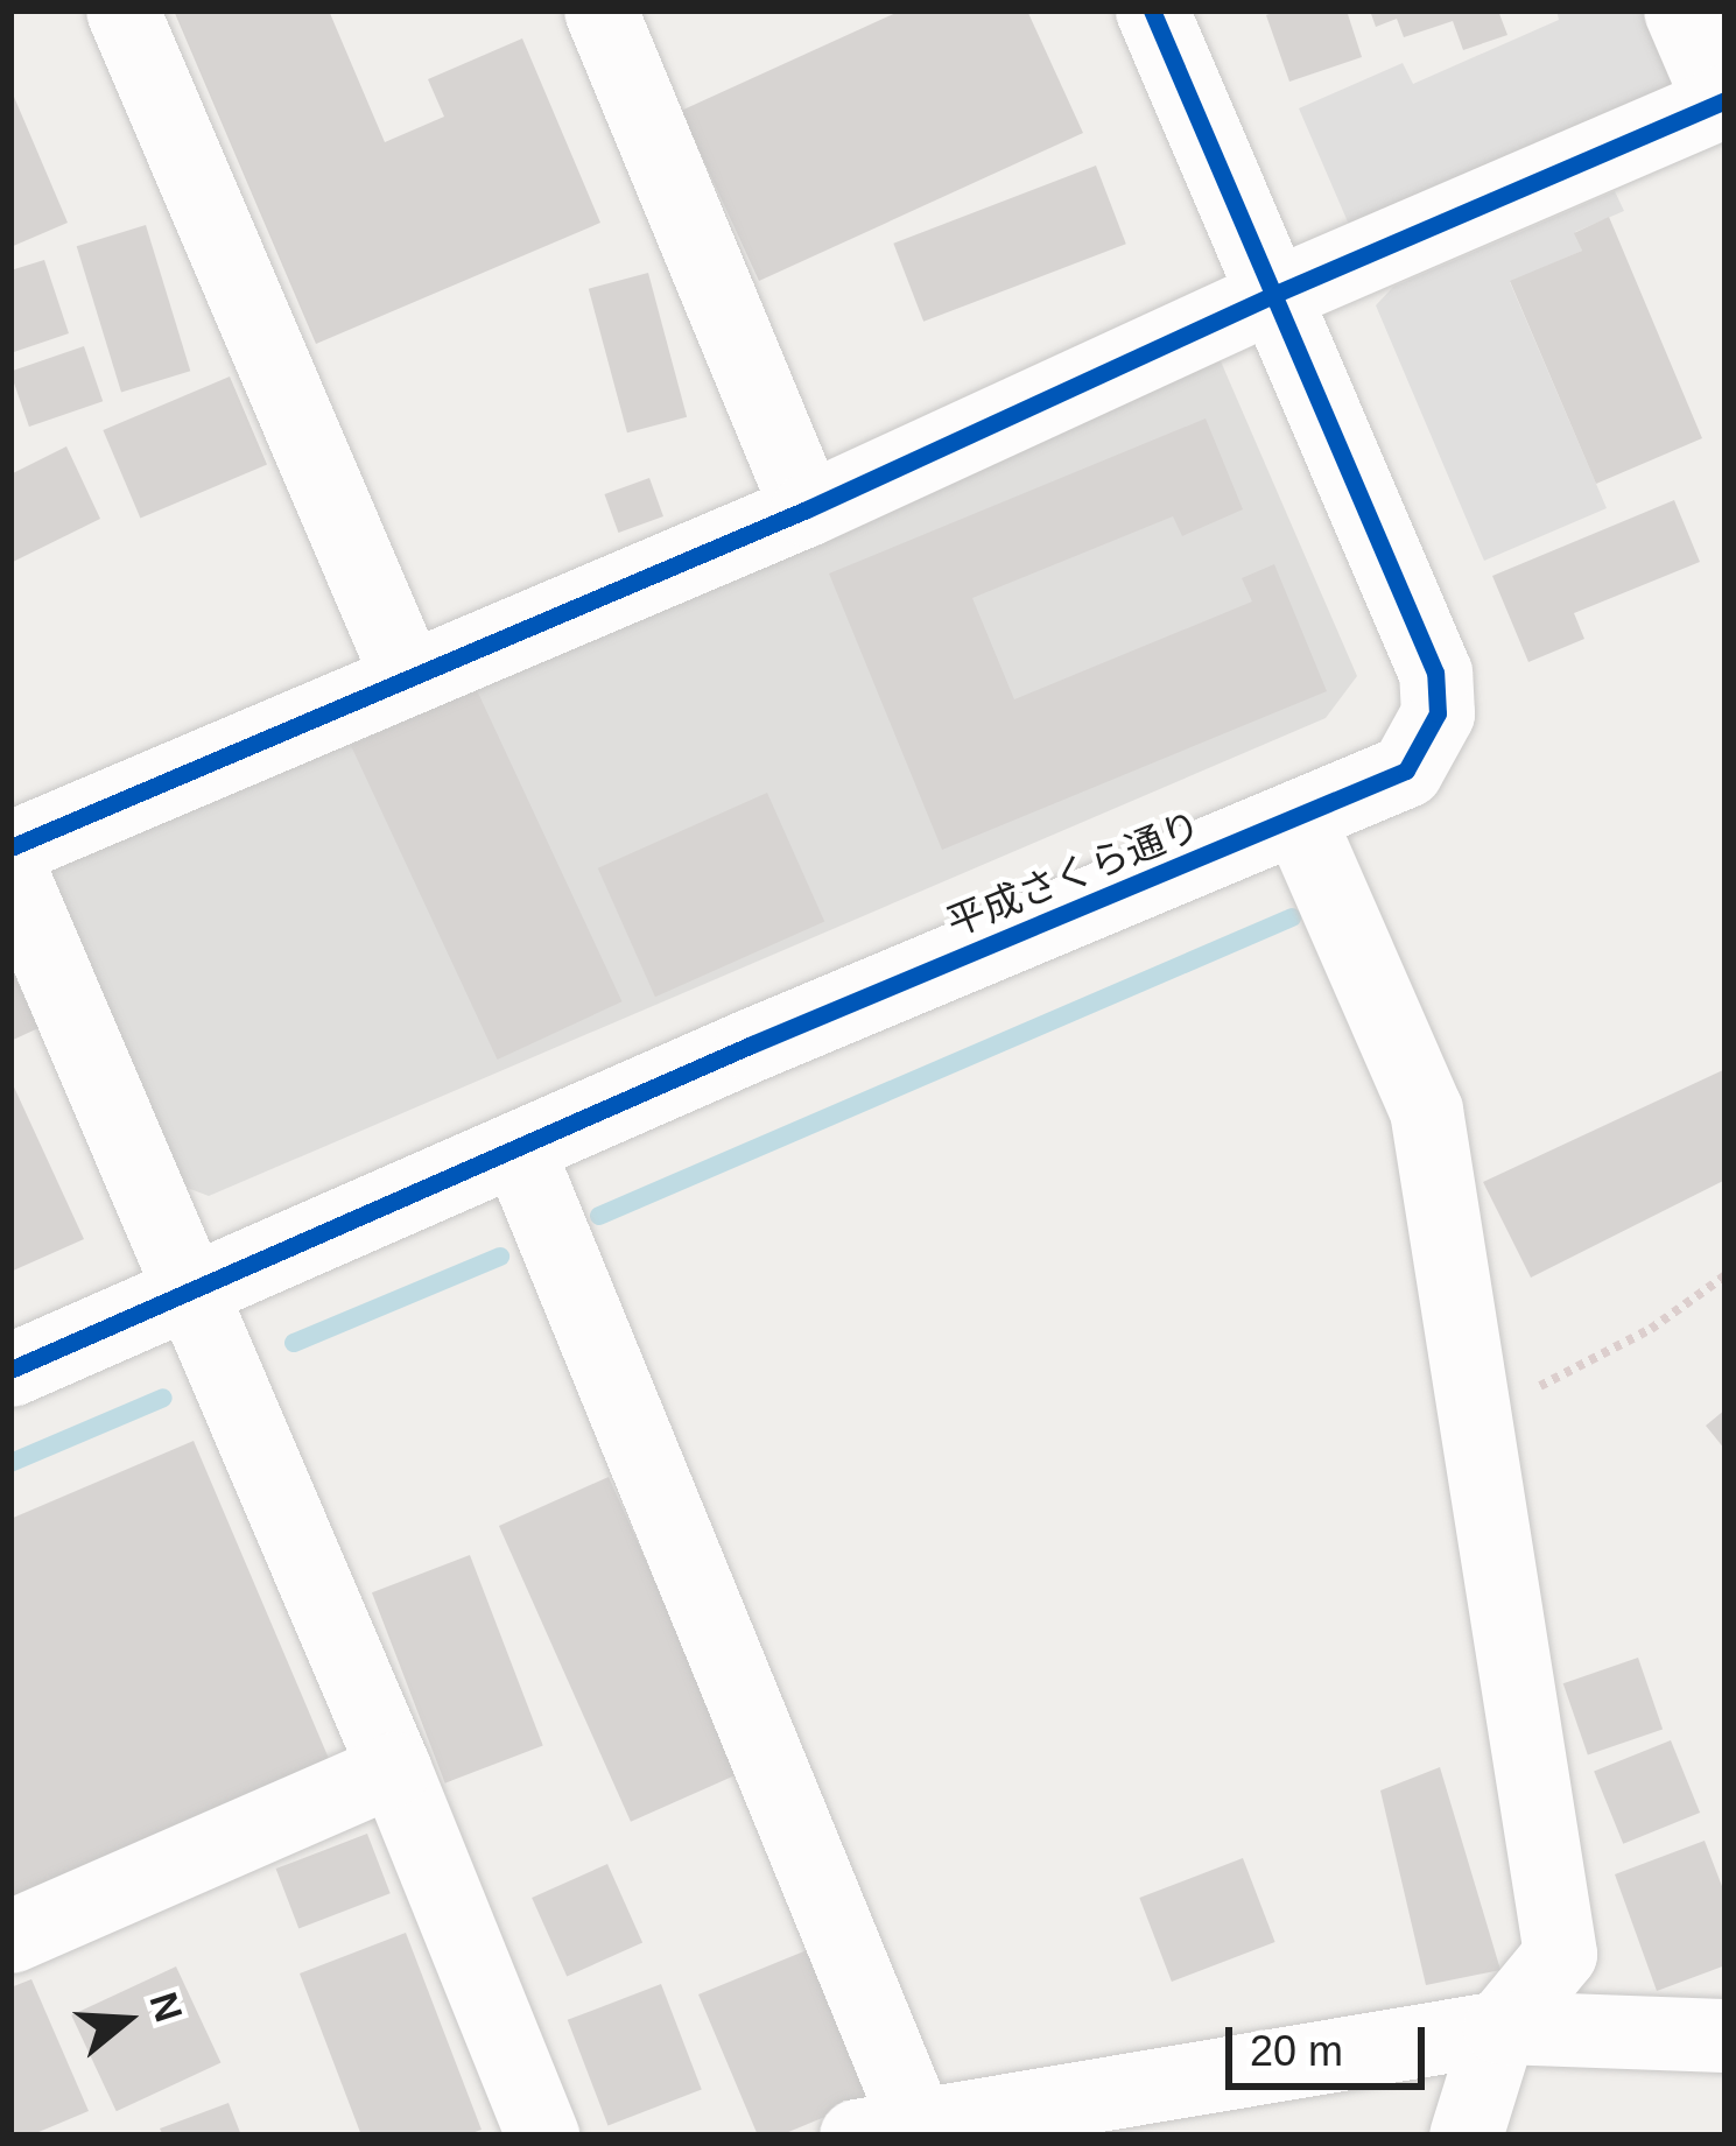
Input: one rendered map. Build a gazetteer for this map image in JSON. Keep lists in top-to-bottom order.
{
  "streets": {
    "street": ["平成さくら通り"]
  },
  "scale_bar": "20 m",
  "north": "right"
}
